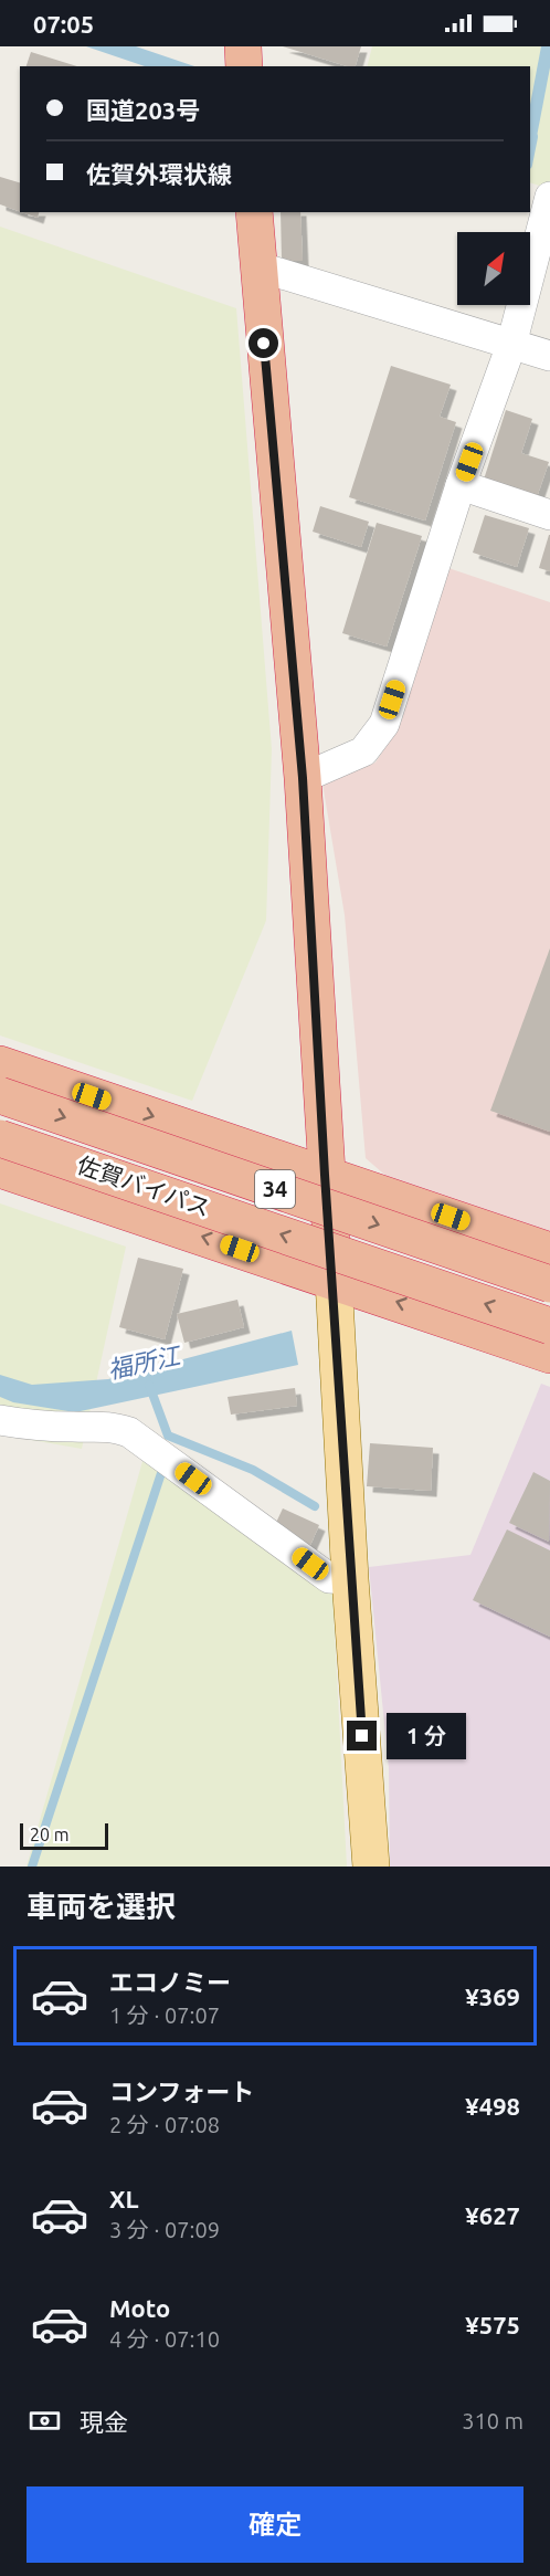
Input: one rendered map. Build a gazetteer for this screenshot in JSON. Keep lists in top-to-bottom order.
{
  "streets": {
    "highway": ["佐賀バイパス", "34"]
  },
  "water": ["福所江"],
  "scale_bar": "20 m",
  "north": "top right",
  "page": {
    "status": "07:05",
    "banner": ["国道203号", "佐賀外環状線"],
    "bubble": "1 分",
    "scale": "20 m",
    "heading": "車両を選択",
    "list": [
      {
        "name": "エコノミー",
        "note": "1 分 · 07:07",
        "value": "¥369"
      },
      {
        "name": "コンフォート",
        "note": "2 分 · 07:08",
        "value": "¥498"
      },
      {
        "name": "XL",
        "note": "3 分 · 07:09",
        "value": "¥627"
      },
      {
        "name": "Moto",
        "note": "4 分 · 07:10",
        "value": "¥575"
      }
    ],
    "pay": ["現金", "310 m"],
    "buttons": "確定"
  }
}
